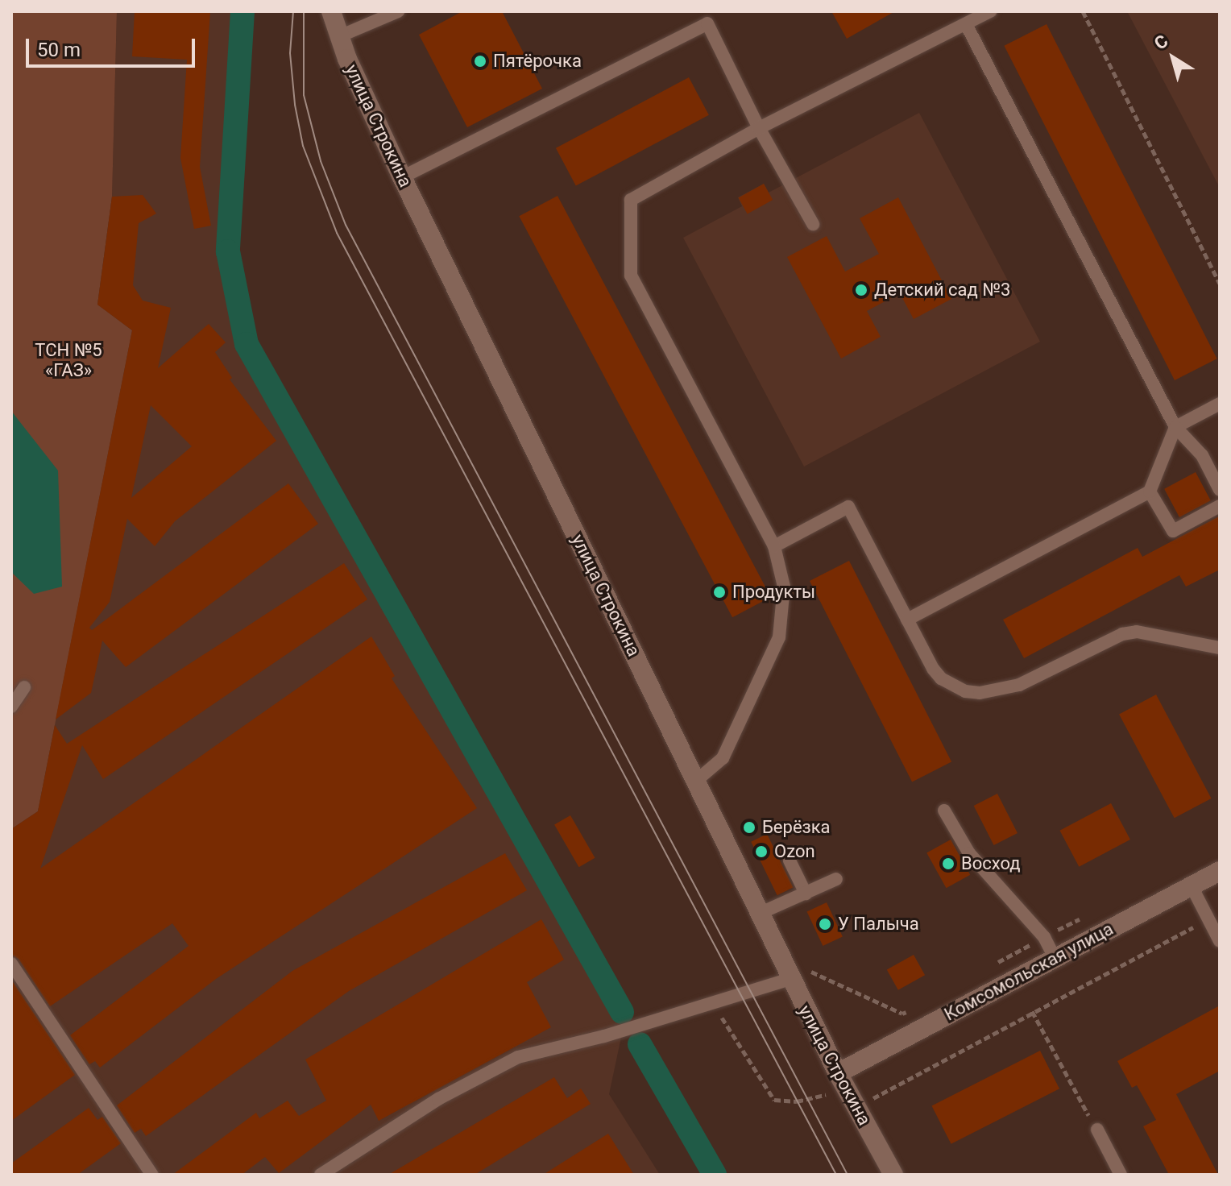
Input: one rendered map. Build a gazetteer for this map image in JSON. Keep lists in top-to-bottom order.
{
  "streets": {
    "street": ["улица Строкина", "Комсомольская улица"]
  },
  "crossings": [
    ["улица Строкина", "Комсомольская улица"]
  ],
  "parks": ["ТСН №5 «ГАЗ»"],
  "places": [
    "Пятёрочка",
    "Детский сад №3",
    "Продукты",
    "Берёзка",
    "Ozon",
    "Восход",
    "У Палыча"
  ],
  "scale_bar": "50 m",
  "north": "top left"
}
